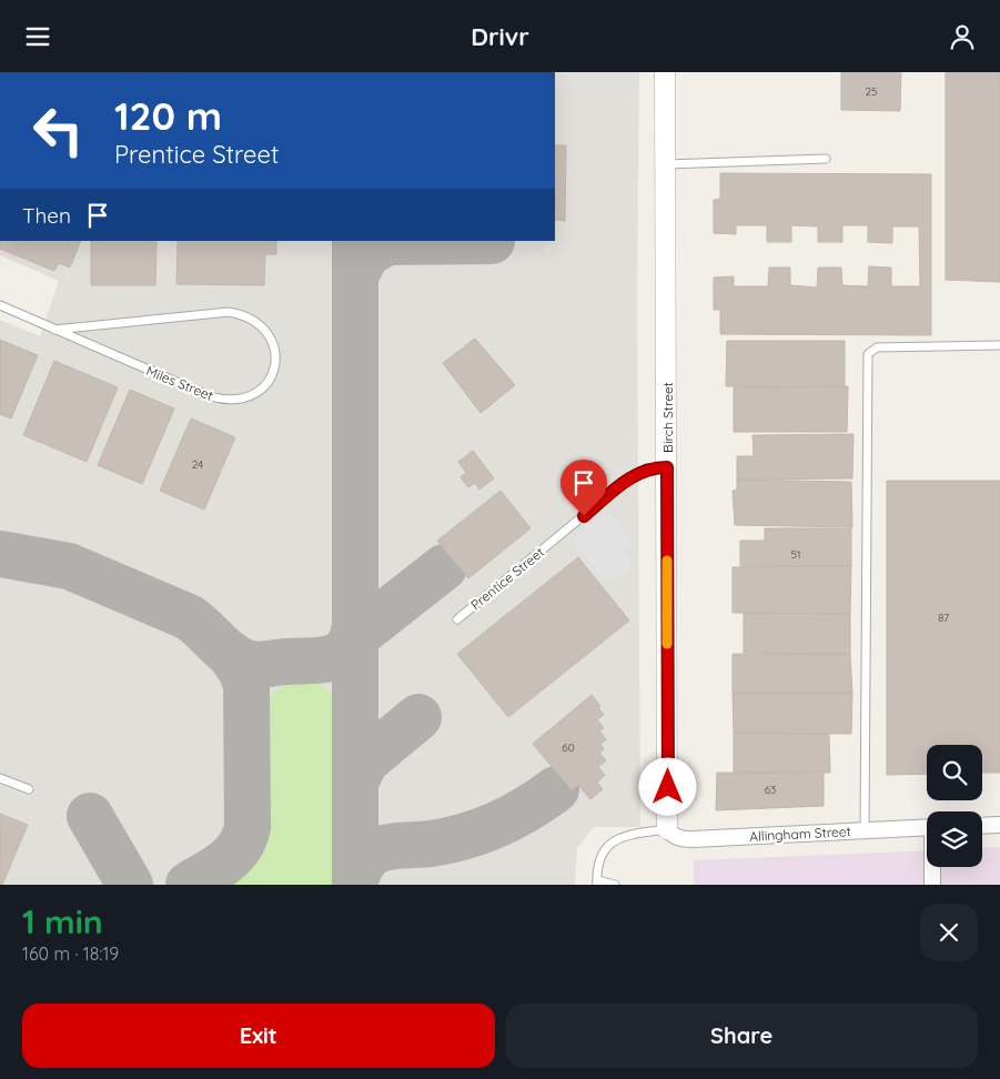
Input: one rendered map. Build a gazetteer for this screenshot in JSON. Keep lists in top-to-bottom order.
{
  "streets": {
    "street": ["Birch Street", "Allingham Street"],
    "lane": ["Miles Street", "Prentice Street"]
  },
  "crossings": [
    ["Birch Street", "Prentice Street"],
    ["Birch Street", "Allingham Street"]
  ],
  "house_numbers": [
    "25",
    "24",
    "51",
    "87",
    "60",
    "63"
  ],
  "page": {
    "header": "Drivr",
    "turn": ["120 m", "Prentice Street"],
    "then": "Then",
    "heading": ["1 min", "160 m · 18:19"],
    "buttons": ["Exit", "Share"]
  }
}
